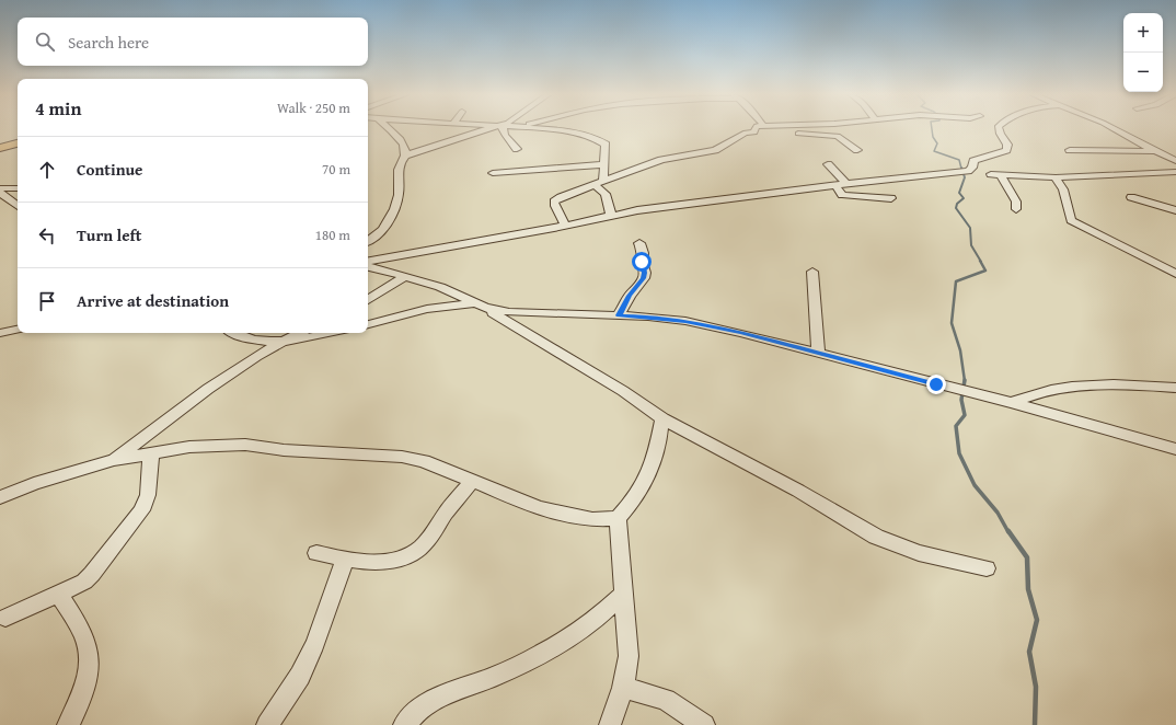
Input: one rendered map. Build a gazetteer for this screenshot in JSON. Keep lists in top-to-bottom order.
{
  "page": {
    "map_buttons": ["+", "−"],
    "search": "Search here",
    "heading": ["4 min", "Walk · 250 m"],
    "list": [
      ["Continue", "70 m"],
      ["Turn left", "180 m"],
      "Arrive at destination"
    ]
  }
}
